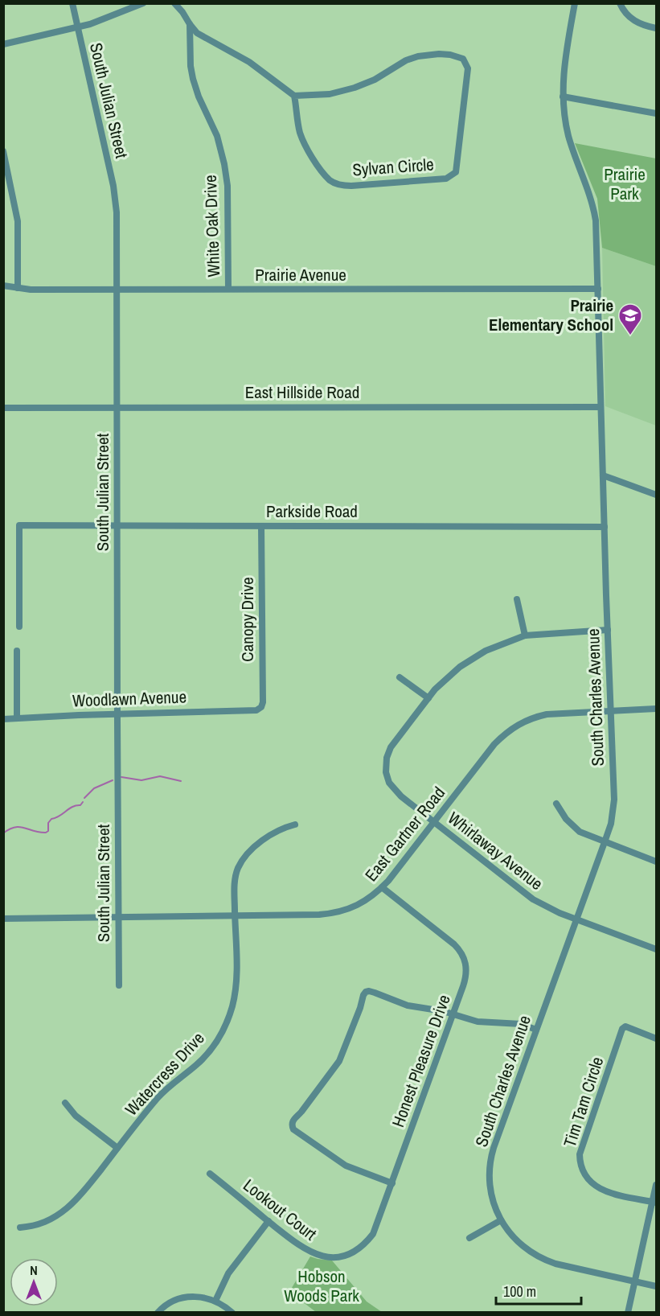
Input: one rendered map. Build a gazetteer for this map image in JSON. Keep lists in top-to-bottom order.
{
  "streets": {
    "street": [
      "South Julian Street",
      "Sylvan Circle",
      "White Oak Drive",
      "Prairie Avenue",
      "East Hillside Road",
      "Parkside Road",
      "Canopy Drive",
      "South Charles Avenue",
      "Woodlawn Avenue",
      "East Gartner Road",
      "Whirlaway Avenue",
      "Honest Pleasure Drive",
      "Watercress Drive",
      "Tim Tam Circle",
      "Lookout Court"
    ]
  },
  "crossings": [
    ["South Julian Street", "Prairie Avenue"],
    ["South Julian Street", "East Hillside Road"],
    ["South Julian Street", "Parkside Road"],
    ["South Julian Street", "Woodlawn Avenue"],
    ["South Julian Street", "East Gartner Road"],
    ["White Oak Drive", "Prairie Avenue"],
    ["Prairie Avenue", "South Charles Avenue"],
    ["East Hillside Road", "South Charles Avenue"],
    ["Parkside Road", "Canopy Drive"],
    ["Parkside Road", "South Charles Avenue"],
    ["Canopy Drive", "Woodlawn Avenue"],
    ["South Charles Avenue", "East Gartner Road"],
    ["South Charles Avenue", "Whirlaway Avenue"],
    ["East Gartner Road", "Whirlaway Avenue"],
    ["East Gartner Road", "Honest Pleasure Drive"],
    ["East Gartner Road", "Watercress Drive"],
    ["Honest Pleasure Drive", "Lookout Court"]
  ],
  "parks": ["Prairie Park", "Hobson Woods Park"],
  "places": {
    "school or university": ["Prairie Elementary School"]
  },
  "scale_bar": "100 m",
  "north": "top"
}
